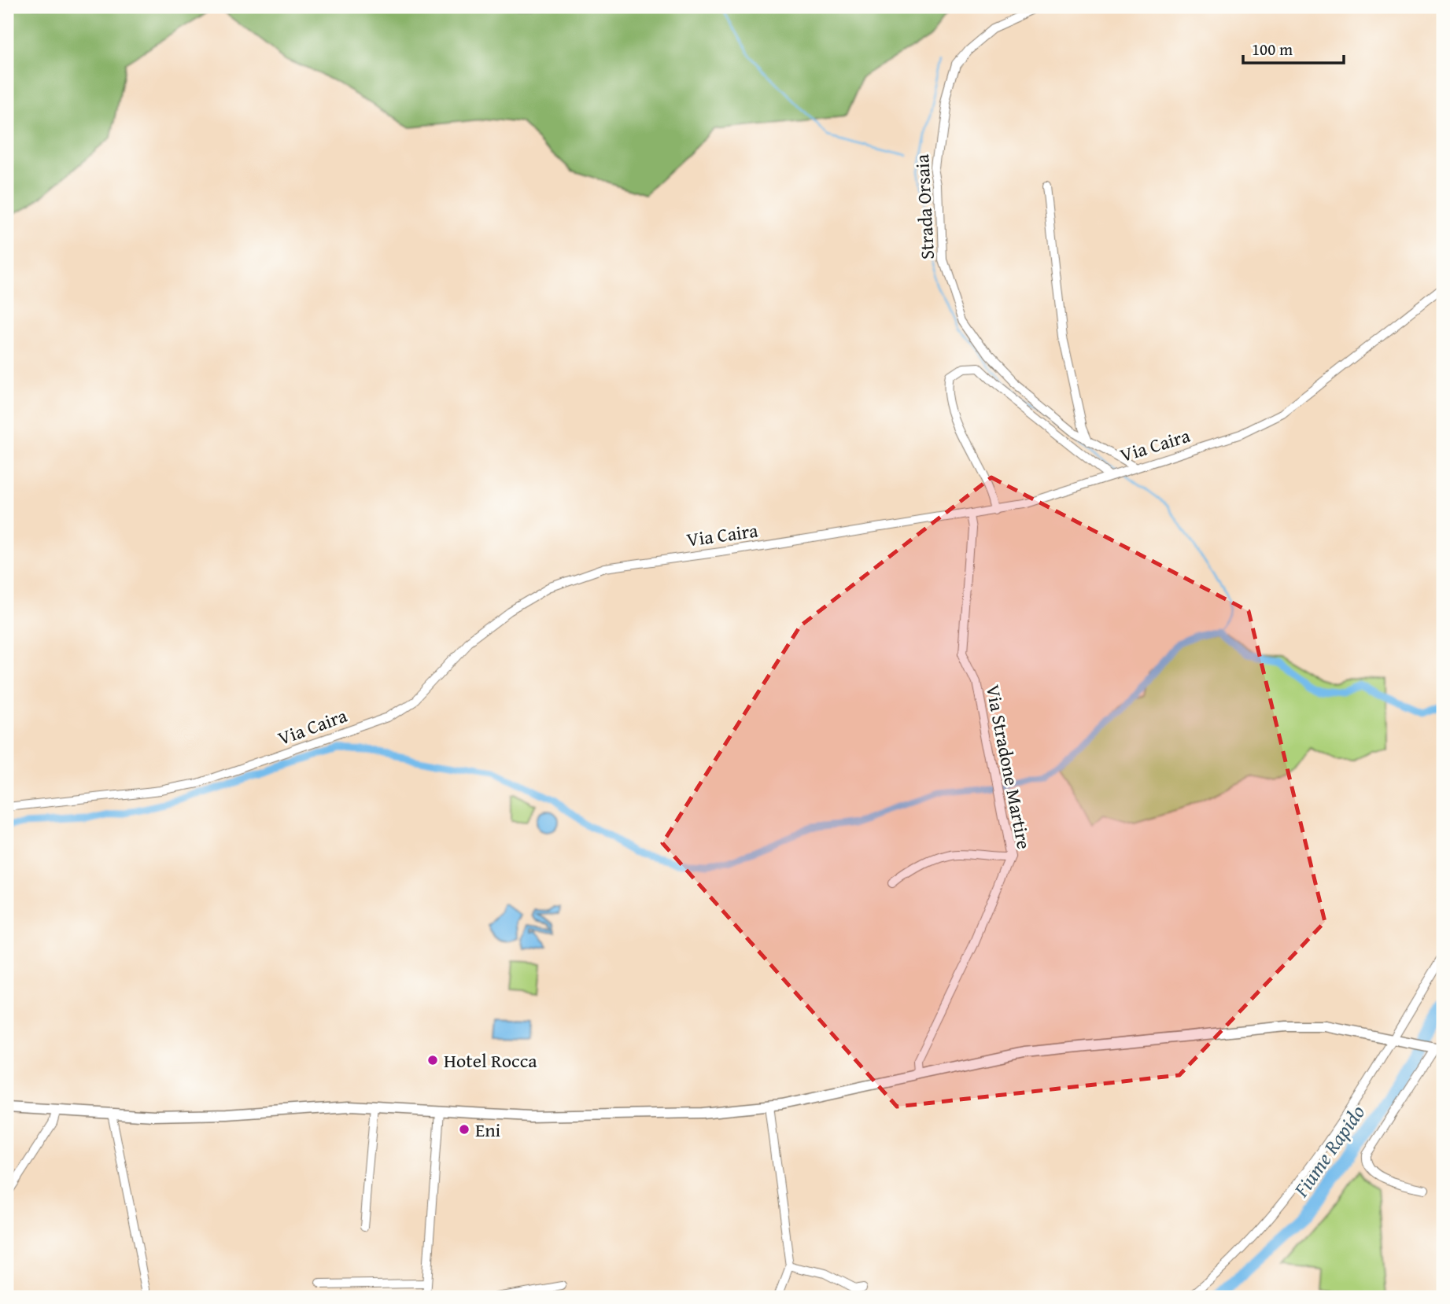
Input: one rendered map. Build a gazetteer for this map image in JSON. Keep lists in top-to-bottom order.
{
  "streets": {
    "street": ["Strada Orsaia", "Via Caira", "Via Stradone Martire"]
  },
  "crossings": [
    ["Strada Orsaia", "Via Caira"],
    ["Via Caira", "Via Stradone Martire"]
  ],
  "water": ["Fiume Rapido"],
  "places": ["Hotel Rocca", "Eni"],
  "scale_bar": "100 m"
}
